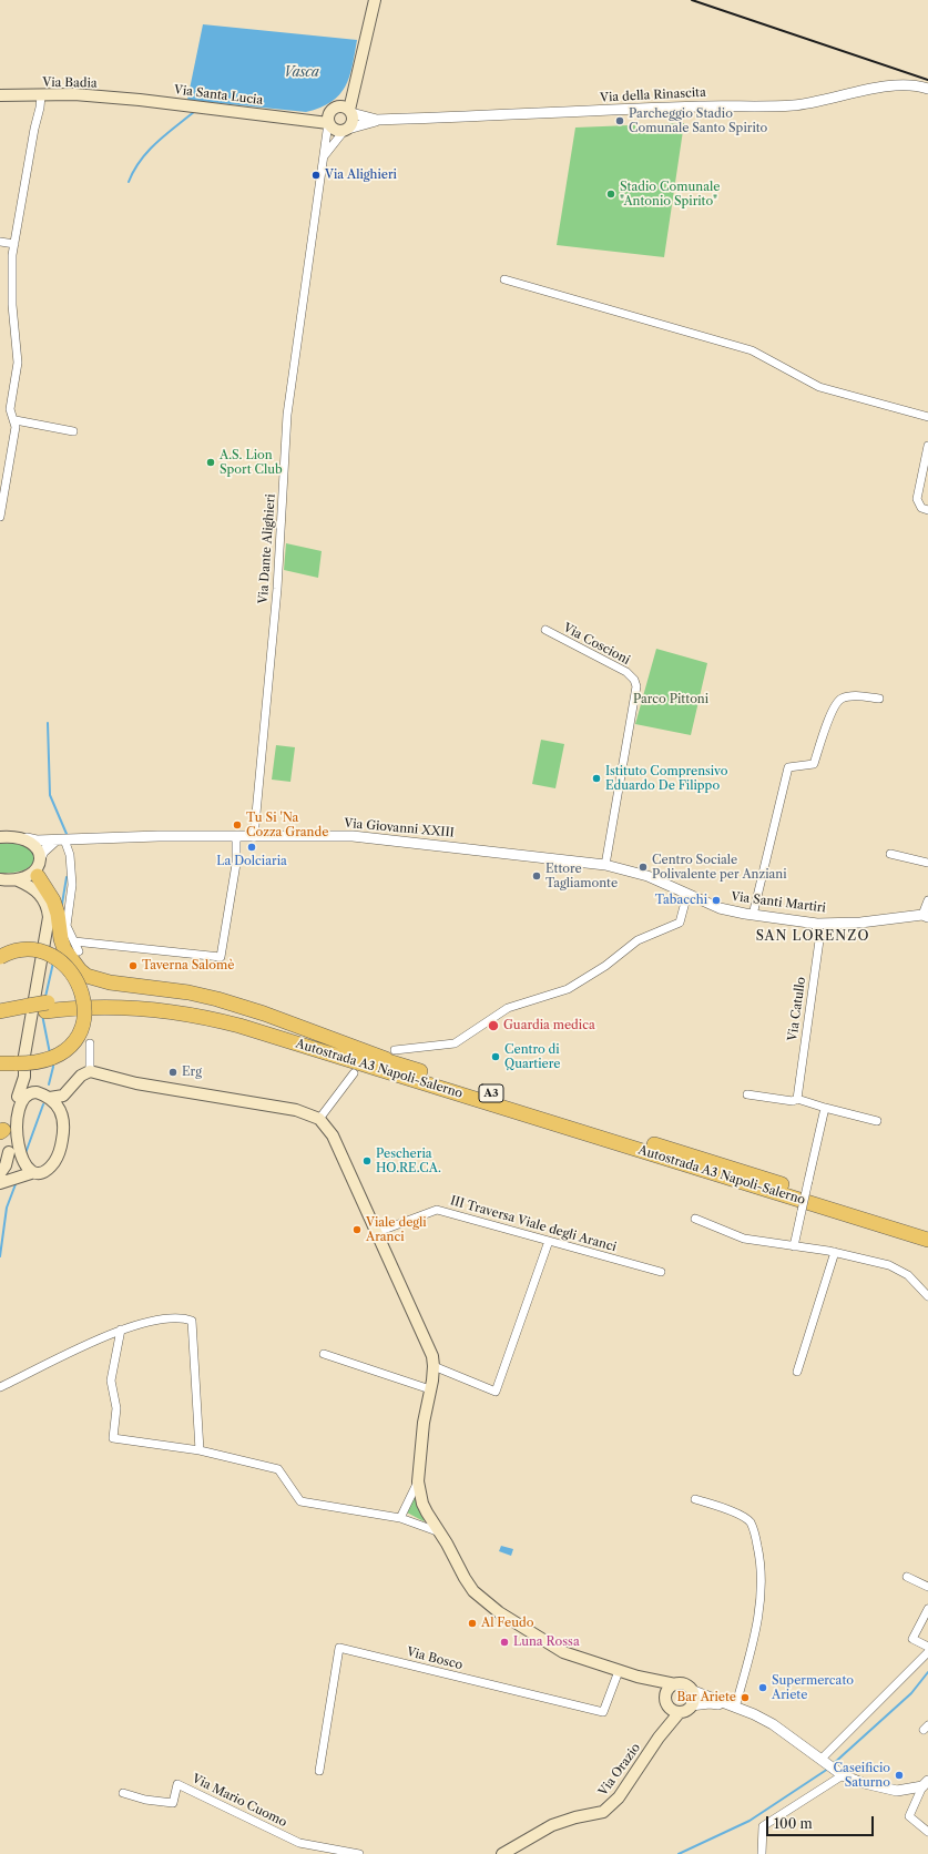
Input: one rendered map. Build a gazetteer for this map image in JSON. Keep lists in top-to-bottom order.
{
  "streets": {
    "highway": ["Autostrada A3 Napoli-Salerno", "A3"],
    "main road": ["Via Badia", "Via Santa Lucia", "Via Orazio"],
    "street": [
      "Via della Rinascita",
      "Via Dante Alighieri",
      "Via Coscioni",
      "Via Giovanni XXIII",
      "Via Santi Martiri",
      "Via Catullo",
      "III Traversa Viale degli Aranci",
      "Via Bosco",
      "Via Mario Cuomo"
    ]
  },
  "crossings": [
    ["Via Badia", "Via Santa Lucia"],
    ["Via Santa Lucia", "Via della Rinascita"],
    ["Via Santa Lucia", "Via Dante Alighieri"],
    ["Via della Rinascita", "Via Dante Alighieri"],
    ["Via Dante Alighieri", "Via Giovanni XXIII"],
    ["Via Coscioni", "Via Giovanni XXIII"],
    ["Via Coscioni", "Via Santi Martiri"],
    ["Via Giovanni XXIII", "Via Santi Martiri"],
    ["Via Santi Martiri", "Via Catullo"]
  ],
  "districts": ["SAN LORENZO"],
  "water": ["Vasca"],
  "parks": ["Parco Pittoni"],
  "places": [
    "Parcheggio Stadio Comunale Santo Spirito",
    "Via Alighieri",
    "Stadio Comunale \"Antonio Spirito\"",
    "A.S. Lion Sport Club",
    "Istituto Comprensivo Eduardo De Filippo",
    "Tu Si 'Na Cozza Grande",
    "La Dolciaria",
    "Centro Sociale Polivalente per Anziani",
    "Ettore Tagliamonte",
    "Tabacchi",
    "Taverna Salomè",
    "Guardia medica",
    "Centro di Quartiere",
    "Erg",
    "Pescheria HO.RE.CA.",
    "Viale degli Aranci",
    "Al Feudo",
    "Luna Rossa",
    "Supermercato Ariete",
    "Bar Ariete",
    "Caseificio Saturno"
  ],
  "scale_bar": "100 m"
}
